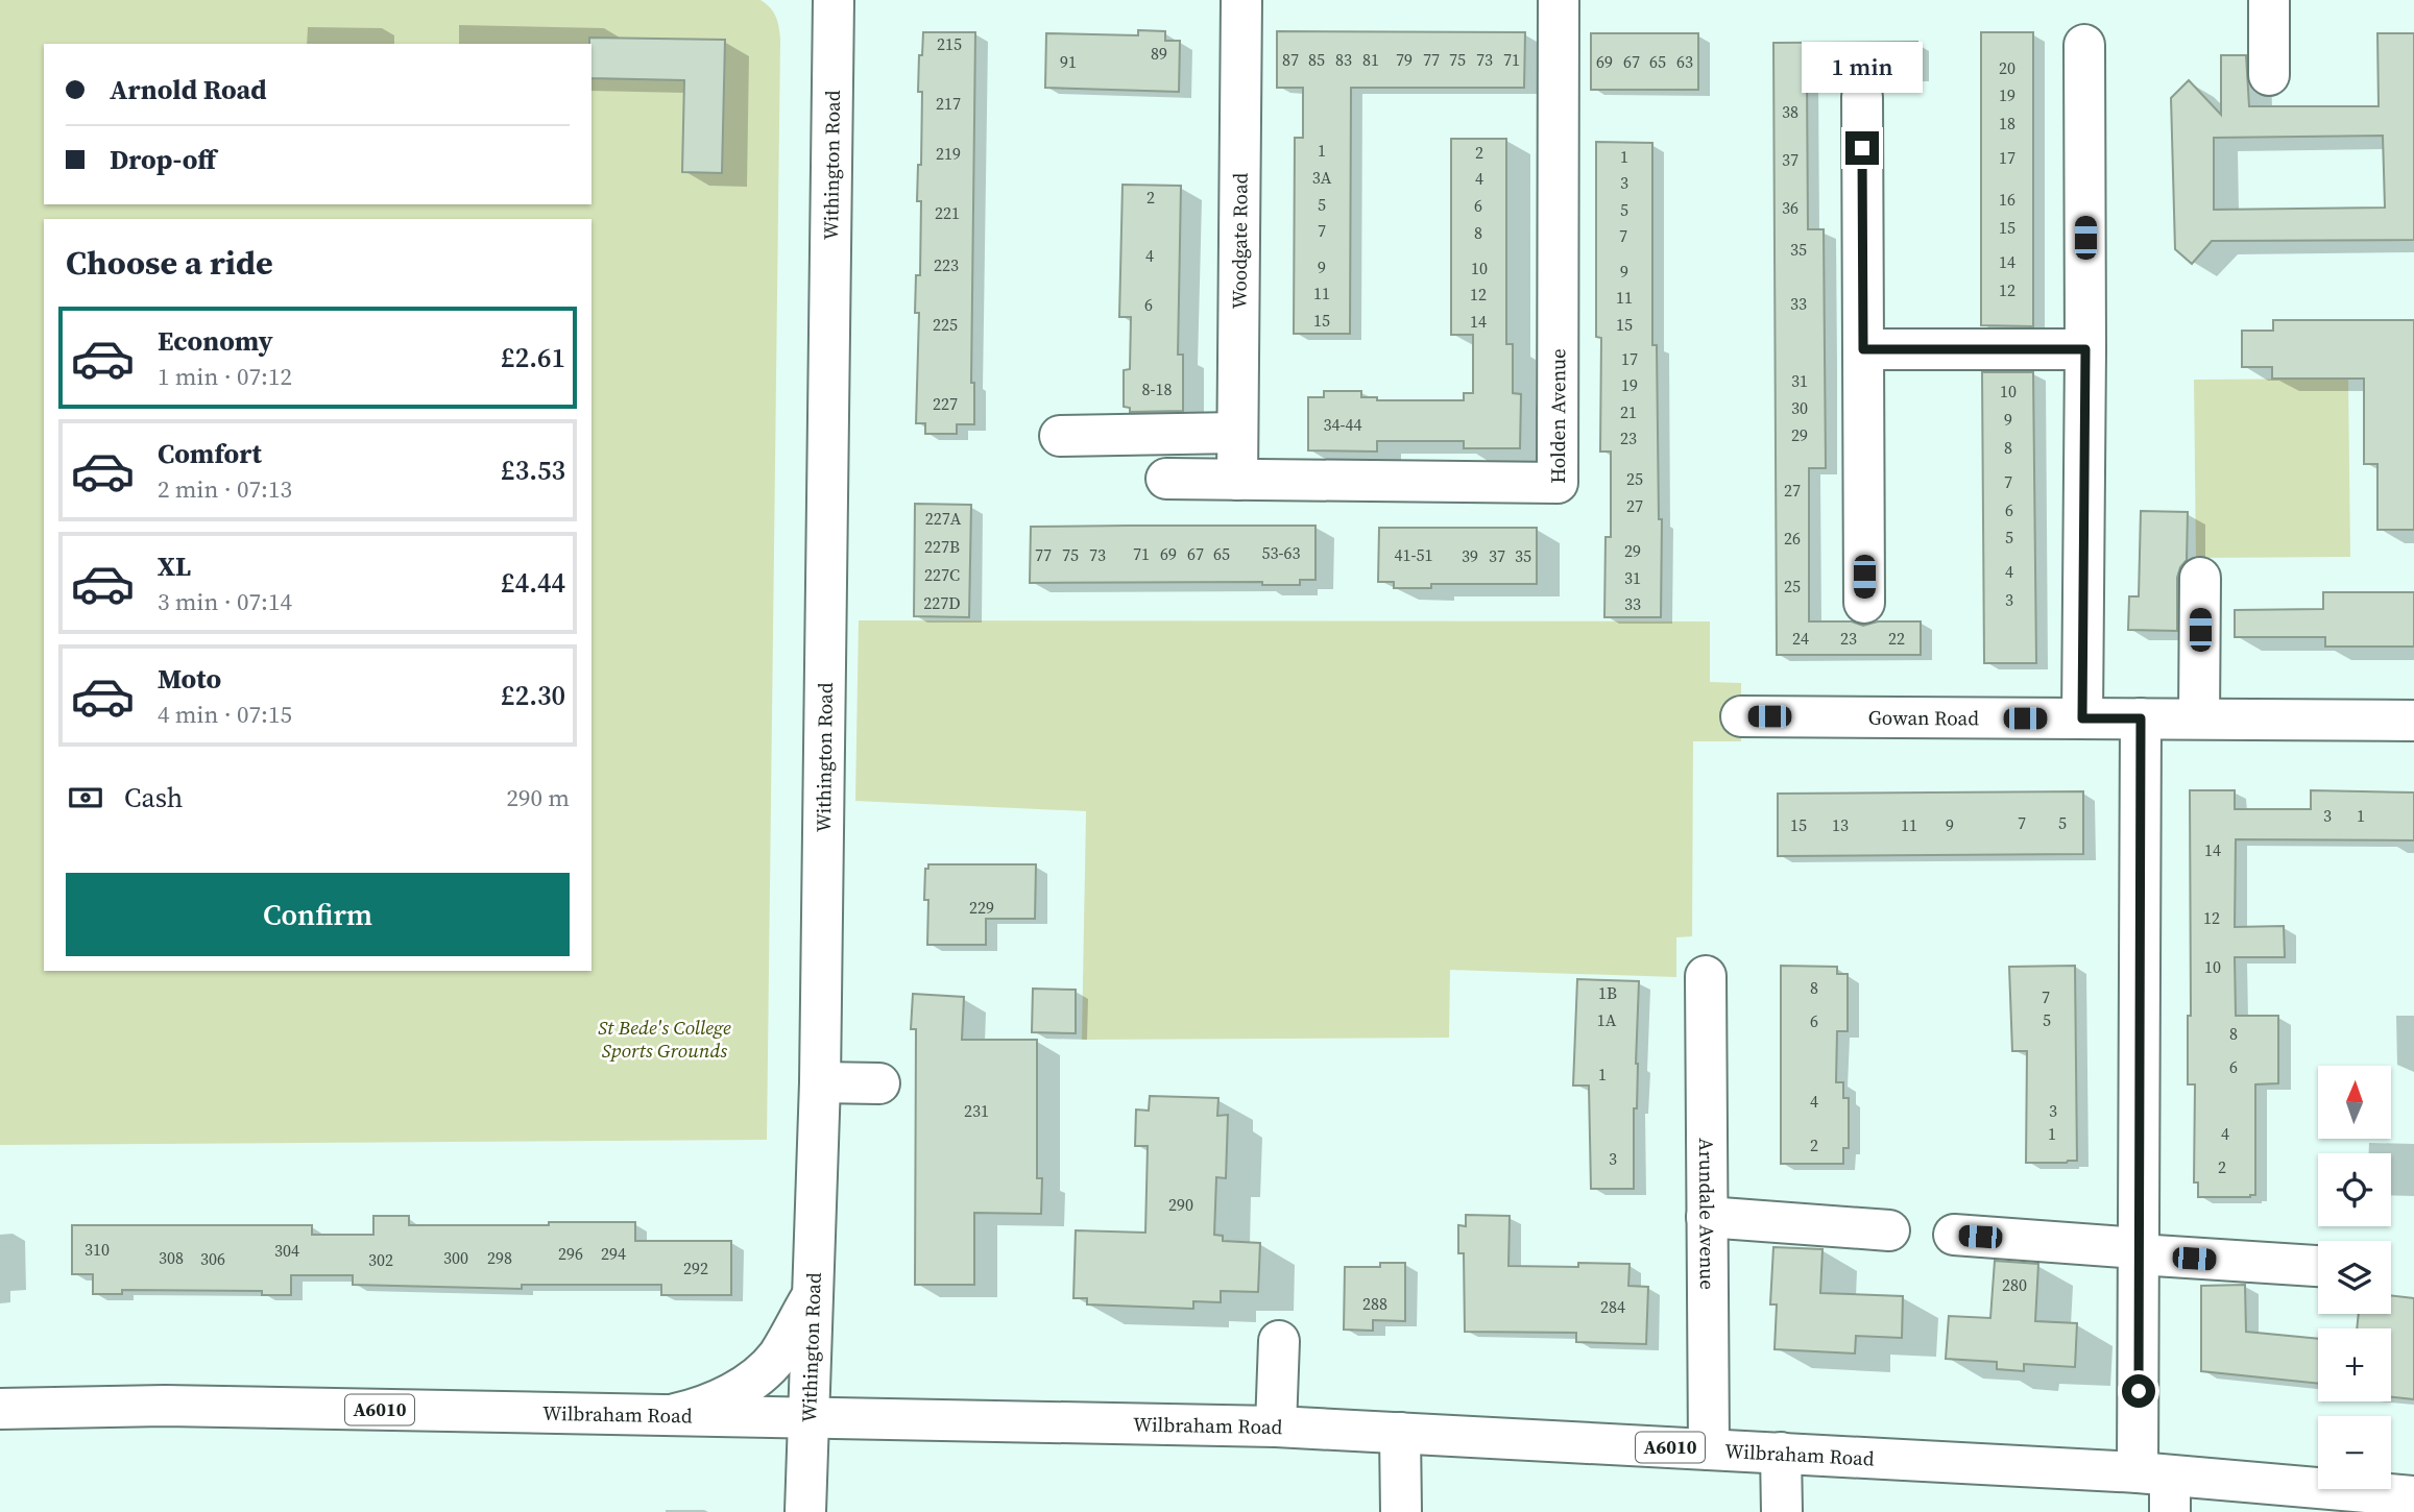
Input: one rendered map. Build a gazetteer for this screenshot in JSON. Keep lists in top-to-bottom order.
{
  "streets": {
    "main road": [
      "Withington Road",
      "Woodgate Road",
      "Holden Avenue",
      "Gowan Road",
      "Arundale Avenue",
      "A6010",
      "Wilbraham Road"
    ]
  },
  "crossings": [
    ["Withington Road", "Wilbraham Road"],
    ["Woodgate Road", "Holden Avenue"],
    ["Arundale Avenue", "Wilbraham Road"]
  ],
  "parks": ["St Bede's College Sports Grounds"],
  "house_numbers": [
    "215",
    "89",
    "87",
    "85",
    "83",
    "81",
    "79",
    "77",
    "75",
    "73",
    "71",
    "91",
    "69",
    "67",
    "65",
    "63",
    "20",
    "19",
    "217",
    "38",
    "18",
    "1",
    "2",
    "219",
    "1",
    "17",
    "37",
    "3A",
    "4",
    "3",
    "2",
    "16",
    "5",
    "6",
    "36",
    "5",
    "221",
    "15",
    "7",
    "8",
    "7",
    "35",
    "4",
    "14",
    "223",
    "9",
    "10",
    "9",
    "12",
    "11",
    "12",
    "11",
    "33",
    "6",
    "15",
    "14",
    "225",
    "15",
    "17",
    "31",
    "19",
    "8-18",
    "10",
    "227",
    "30",
    "21",
    "9",
    "34-44",
    "29",
    "23",
    "8",
    "25",
    "7",
    "27",
    "27",
    "6",
    "227A",
    "5",
    "26",
    "227B",
    "29",
    "53-63",
    "71",
    "69",
    "67",
    "65",
    "77",
    "75",
    "73",
    "41-51",
    "39",
    "37",
    "35",
    "4",
    "227C",
    "31",
    "25",
    "3",
    "227D",
    "33",
    "24",
    "23",
    "22",
    "3",
    "1",
    "7",
    "5",
    "15",
    "13",
    "11",
    "9",
    "14",
    "229",
    "12",
    "10",
    "8",
    "1B",
    "7",
    "1A",
    "5",
    "6",
    "8",
    "6",
    "1",
    "4",
    "231",
    "3",
    "1",
    "4",
    "2",
    "3",
    "2",
    "290",
    "310",
    "304",
    "296",
    "294",
    "308",
    "300",
    "298",
    "306",
    "302",
    "292",
    "280",
    "288",
    "284"
  ],
  "north": "top",
  "page": {
    "bubble": "1 min",
    "banner": ["Arnold Road", "Drop-off"],
    "heading": "Choose a ride",
    "list": [
      {
        "name": "Economy",
        "note": "1 min · 07:12",
        "value": "£2.61"
      },
      {
        "name": "Comfort",
        "note": "2 min · 07:13",
        "value": "£3.53"
      },
      {
        "name": "XL",
        "note": "3 min · 07:14",
        "value": "£4.44"
      },
      {
        "name": "Moto",
        "note": "4 min · 07:15",
        "value": "£2.30"
      }
    ],
    "pay": ["Cash", "290 m"],
    "buttons": "Confirm",
    "map_buttons": ["+", "−"]
  }
}
